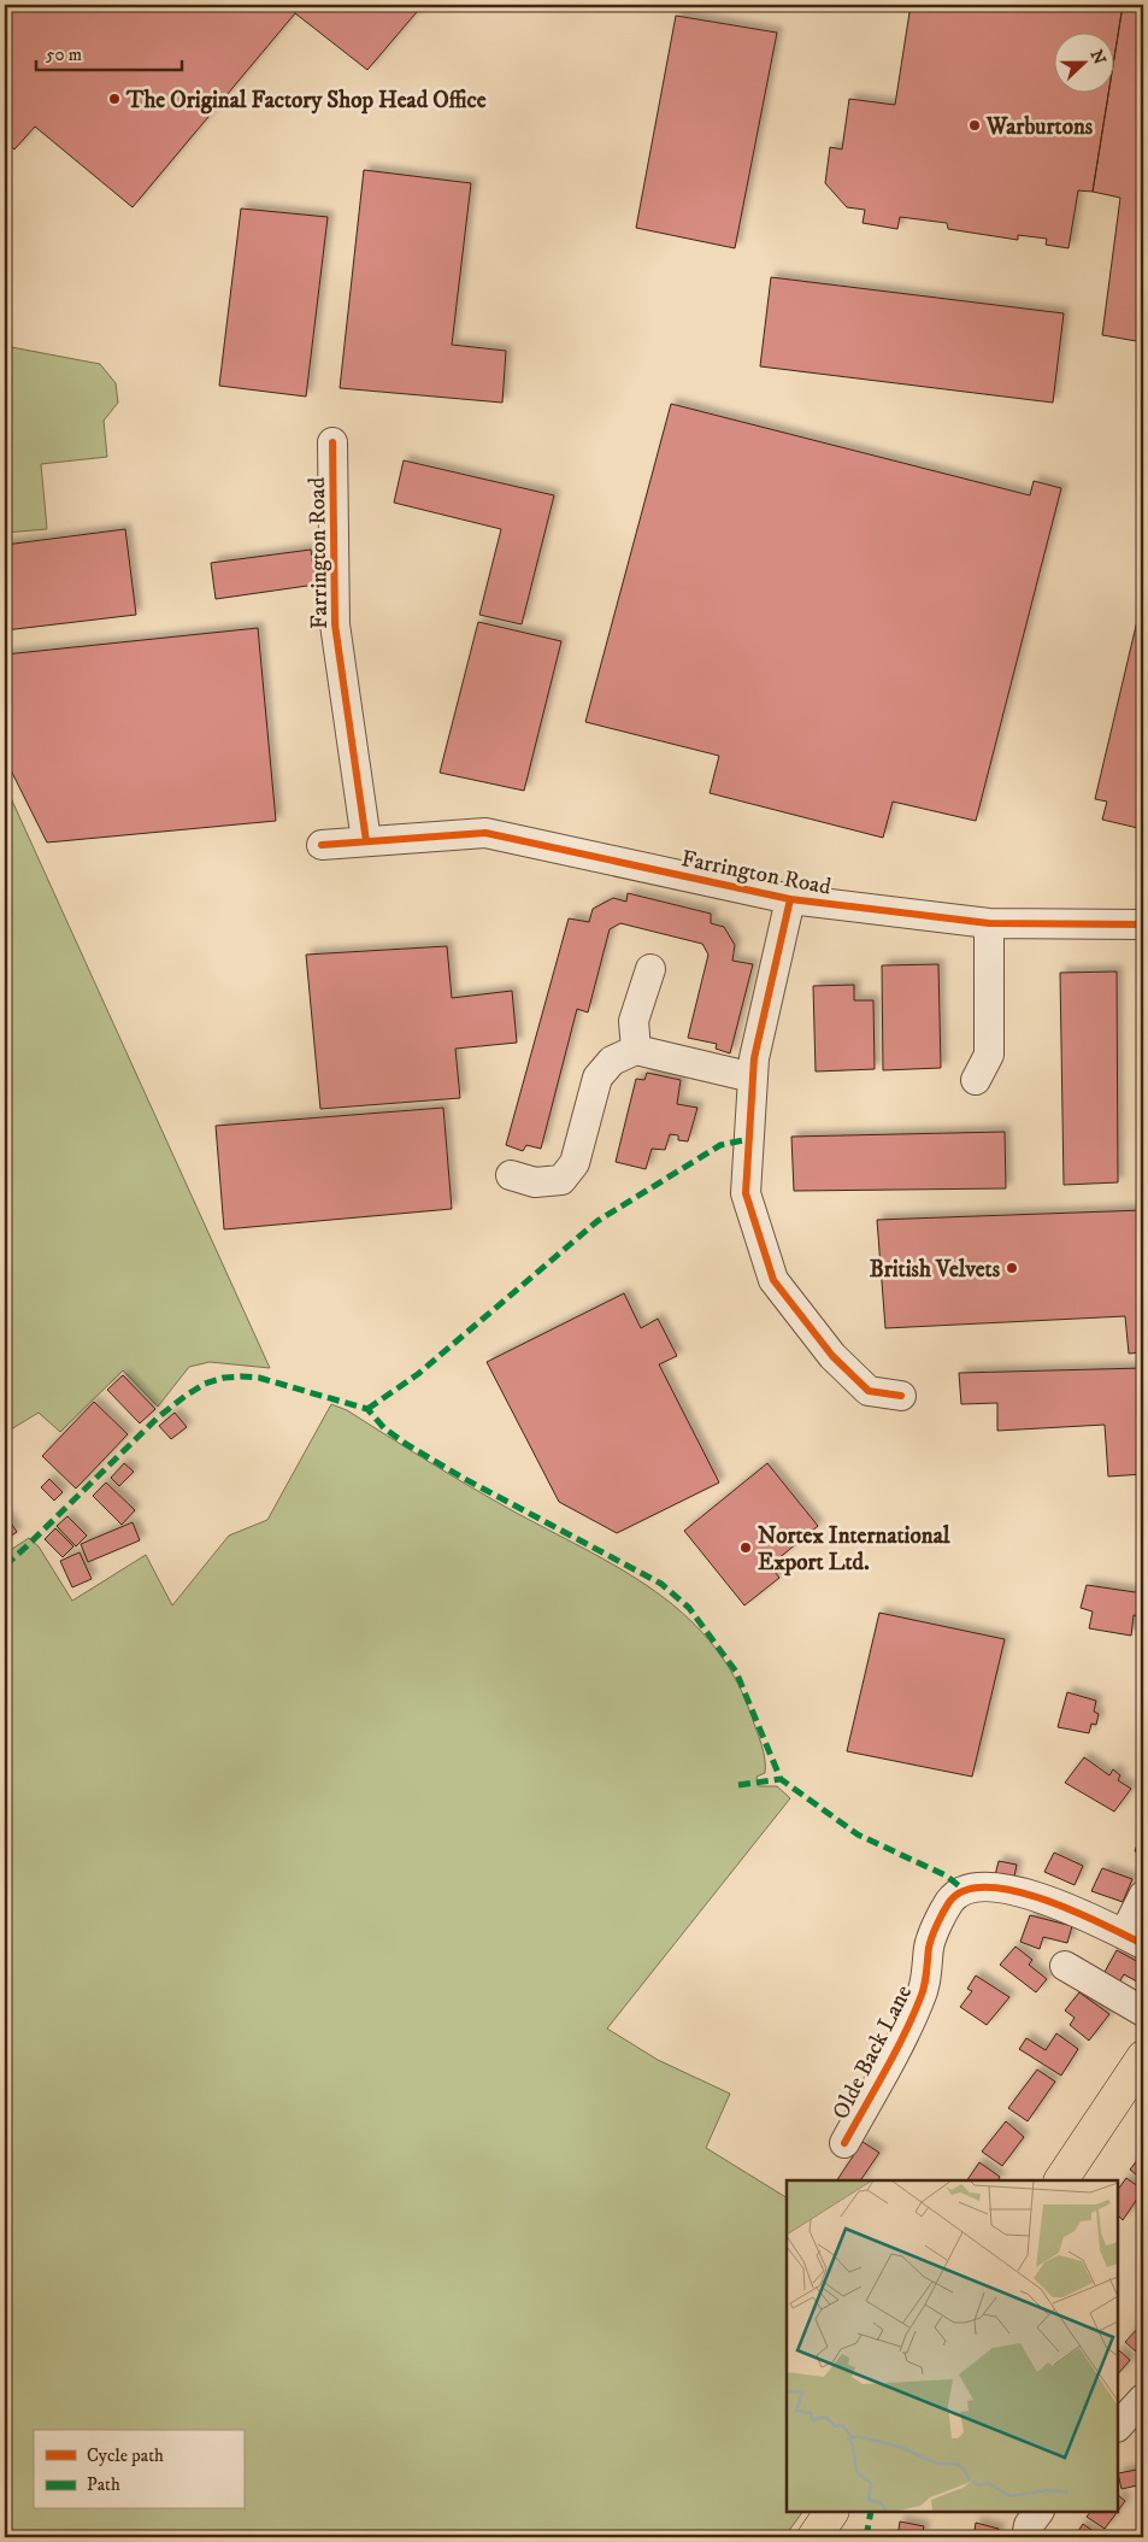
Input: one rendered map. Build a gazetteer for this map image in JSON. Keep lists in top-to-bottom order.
{
  "streets": {
    "street": ["Farrington Road", "Olde Back Lane"]
  },
  "places": [
    "The Original Factory Shop Head Office",
    "Warburtons",
    "British Velvets",
    "Nortex International Export Ltd."
  ],
  "legend": ["Cycle path", "Path"],
  "scale_bar": "50 m",
  "north": "right"
}
